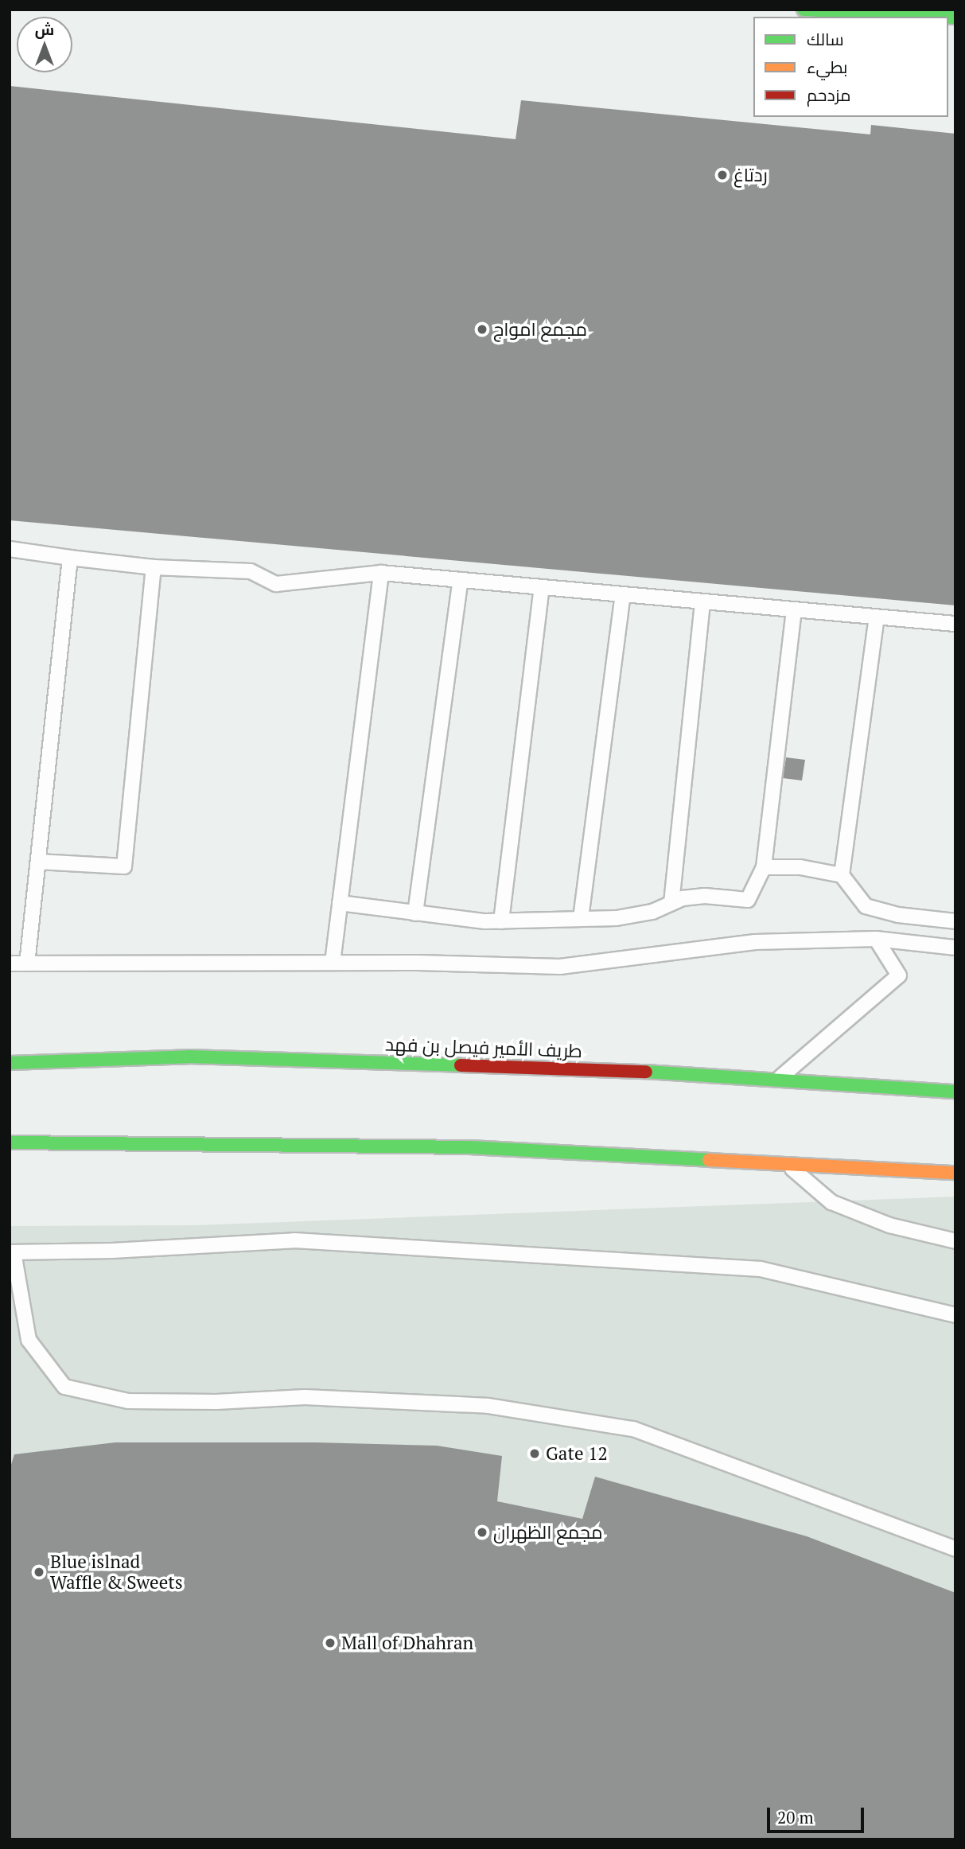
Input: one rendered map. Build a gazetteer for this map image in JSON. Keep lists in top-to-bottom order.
{
  "streets": {
    "main road": ["طريف الأمير فيصل بن فهد"]
  },
  "places": [
    "ردتاغ",
    "مجمع امواج",
    "Gate 12",
    "مجمع الظهران",
    "Blue islnad Waffle & Sweets",
    "Mall of Dhahran"
  ],
  "legend": ["سالك", "بطيء", "مزدحم"],
  "scale_bar": "20 m",
  "north": "top"
}
